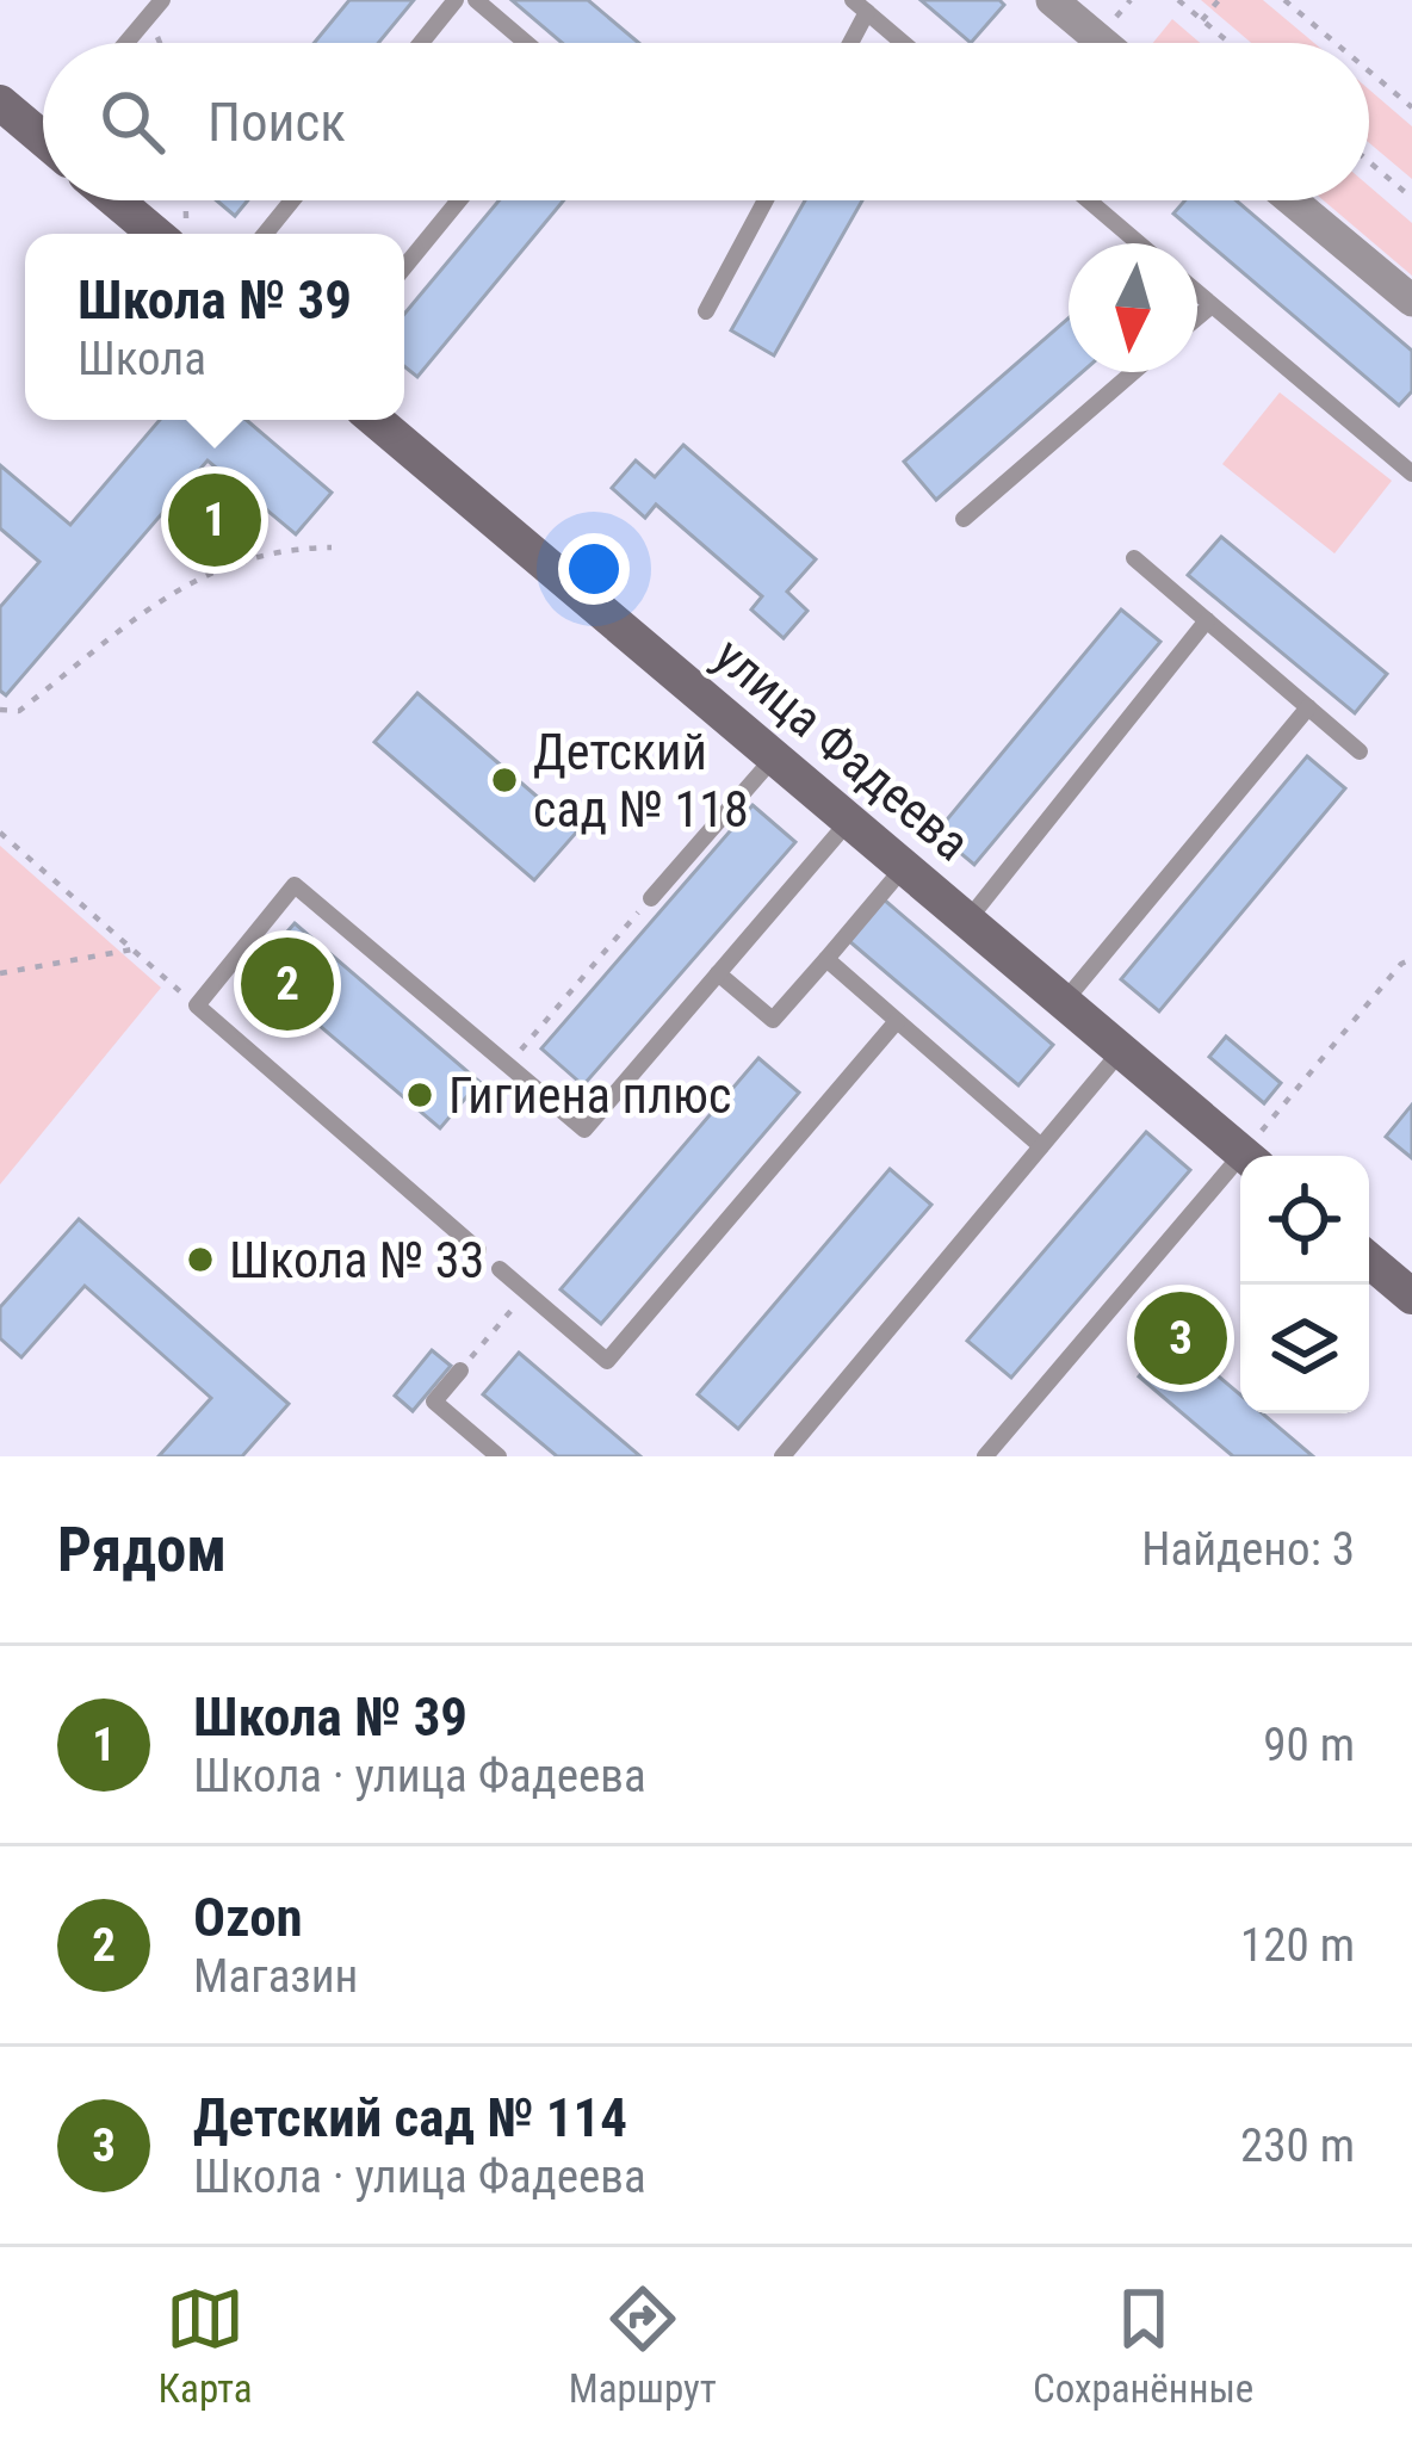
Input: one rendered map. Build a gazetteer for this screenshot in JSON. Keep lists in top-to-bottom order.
{
  "streets": {
    "street": ["улица Фадеева"]
  },
  "places": ["Детский сад № 118", "Гигиена плюс", "Школа № 33"],
  "north": "bottom",
  "page": {
    "search": "Поиск",
    "popup": ["Школа № 39", "Школа"],
    "pins": ["1", "2", "3"],
    "heading": ["Рядом", "Найдено: 3"],
    "list": [
      {
        "mark": "1",
        "name": "Школа № 39",
        "note": "Школа · улица Фадеева",
        "value": "90 m"
      },
      {
        "mark": "2",
        "name": "Ozon",
        "note": "Магазин",
        "value": "120 m"
      },
      {
        "mark": "3",
        "name": "Детский сад № 114",
        "note": "Школа · улица Фадеева",
        "value": "230 m"
      }
    ],
    "nav": ["Карта", "Маршрут", "Сохранённые"]
  }
}
